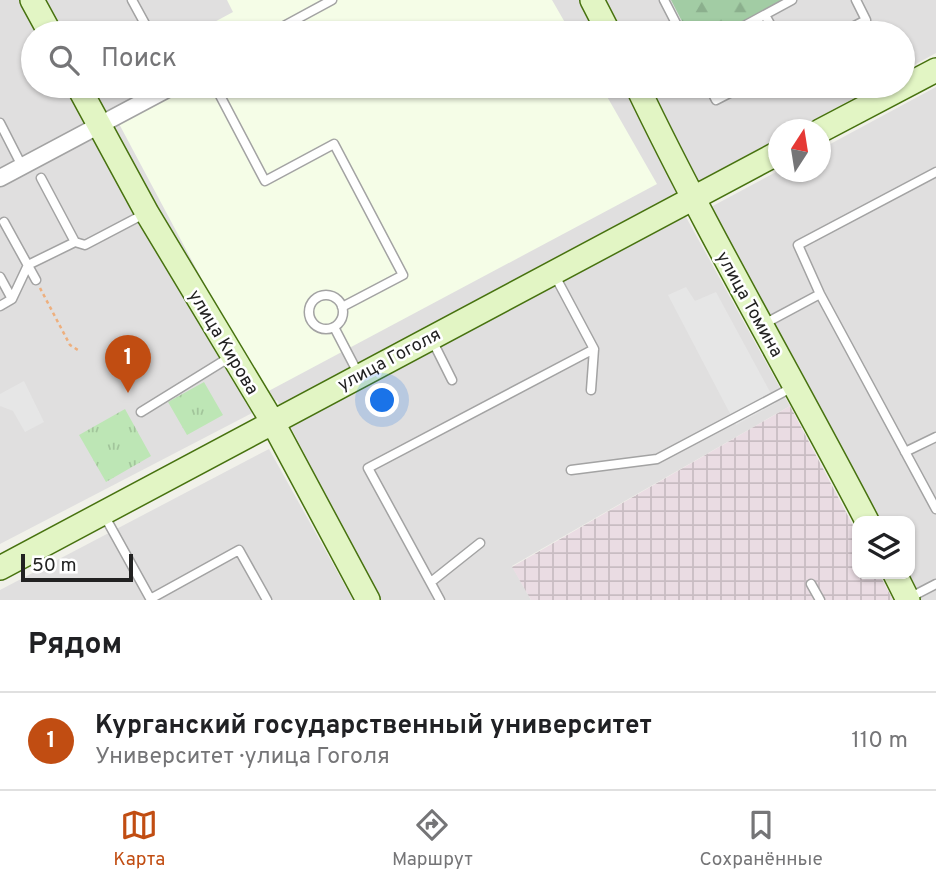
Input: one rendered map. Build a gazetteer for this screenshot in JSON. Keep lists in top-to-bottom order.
{
  "streets": {
    "street": ["улица Томина", "улица Кирова", "улица Гоголя"]
  },
  "crossings": [
    ["улица Томина", "улица Гоголя"],
    ["улица Кирова", "улица Гоголя"]
  ],
  "scale_bar": "50 m",
  "north": "top",
  "page": {
    "search": "Поиск",
    "pins": "1",
    "scale": "50 m",
    "heading": "Рядом",
    "list": [
      {
        "mark": "1",
        "name": "Курганский государственный университет",
        "note": "Университет · улица Гоголя",
        "value": "110 m"
      }
    ],
    "nav": ["Карта", "Маршрут", "Сохранённые"]
  }
}
